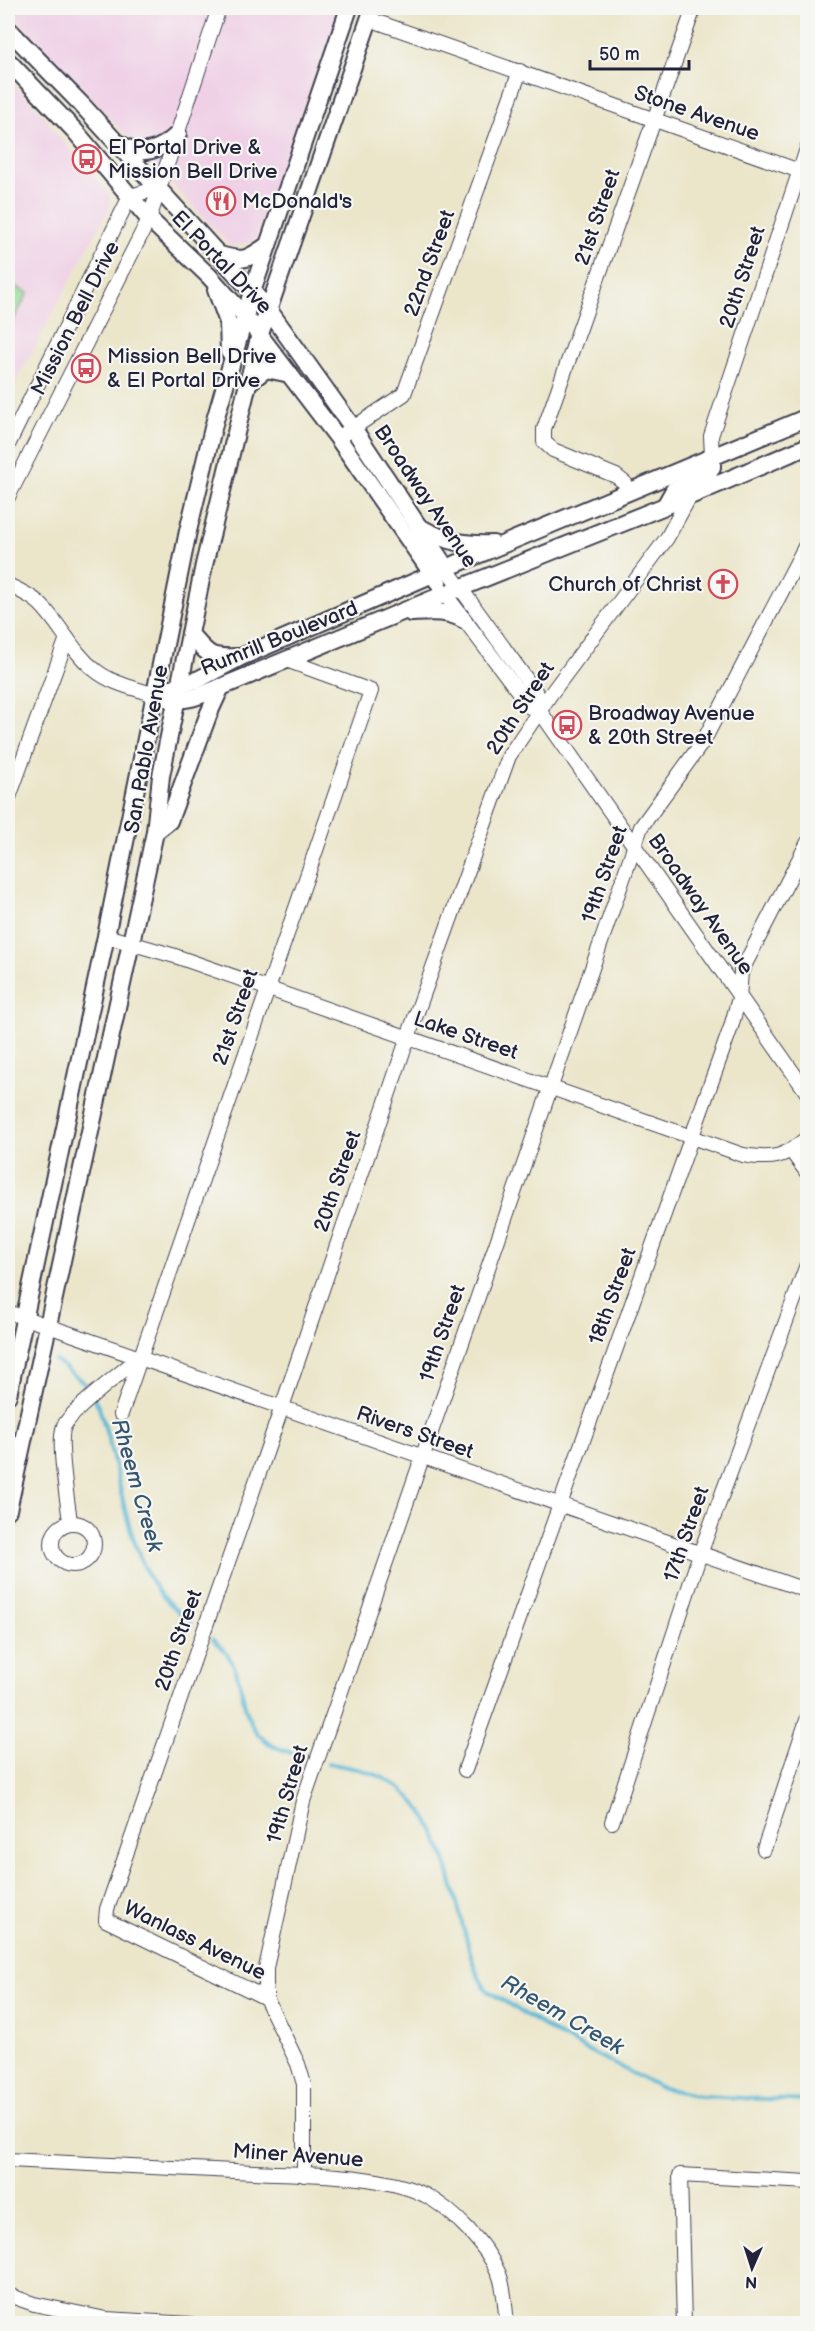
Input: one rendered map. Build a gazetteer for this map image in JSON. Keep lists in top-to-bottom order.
{
  "streets": {
    "main road": [
      "El Portal Drive",
      "Broadway Avenue",
      "Rumrill Boulevard",
      "San Pablo Avenue"
    ],
    "street": [
      "Stone Avenue",
      "21st Street",
      "22nd Street",
      "20th Street",
      "Mission Bell Drive",
      "19th Street",
      "Lake Street",
      "18th Street",
      "Rivers Street",
      "17th Street",
      "Wanlass Avenue",
      "Miner Avenue"
    ]
  },
  "crossings": [
    ["Stone Avenue", "21st Street"],
    ["Stone Avenue", "22nd Street"],
    ["Stone Avenue", "20th Street"],
    ["Stone Avenue", "San Pablo Avenue"],
    ["21st Street", "Rumrill Boulevard"],
    ["21st Street", "Lake Street"],
    ["21st Street", "Rivers Street"],
    ["El Portal Drive", "Mission Bell Drive"],
    ["El Portal Drive", "Broadway Avenue"],
    ["El Portal Drive", "San Pablo Avenue"],
    ["22nd Street", "Broadway Avenue"],
    ["20th Street", "Broadway Avenue"],
    ["20th Street", "Rumrill Boulevard"],
    ["20th Street", "Lake Street"],
    ["20th Street", "Rivers Street"],
    ["20th Street", "Wanlass Avenue"],
    ["Broadway Avenue", "Rumrill Boulevard"],
    ["Broadway Avenue", "San Pablo Avenue"],
    ["Broadway Avenue", "19th Street"],
    ["Broadway Avenue", "18th Street"],
    ["Rumrill Boulevard", "San Pablo Avenue"],
    ["San Pablo Avenue", "Lake Street"],
    ["San Pablo Avenue", "Rivers Street"],
    ["19th Street", "Lake Street"],
    ["19th Street", "Rivers Street"],
    ["19th Street", "Wanlass Avenue"],
    ["19th Street", "Miner Avenue"],
    ["Lake Street", "18th Street"],
    ["18th Street", "Rivers Street"],
    ["Rivers Street", "17th Street"]
  ],
  "water": ["Rheem Creek"],
  "places": {
    "bus stop": ["El Portal Drive & Mission Bell Drive", "Mission Bell Drive & El Portal Drive", "Broadway Avenue & 20th Street"],
    "restaurant": ["McDonald's"],
    "church": ["Church of Christ"]
  },
  "scale_bar": "50 m",
  "north": "bottom"
}
